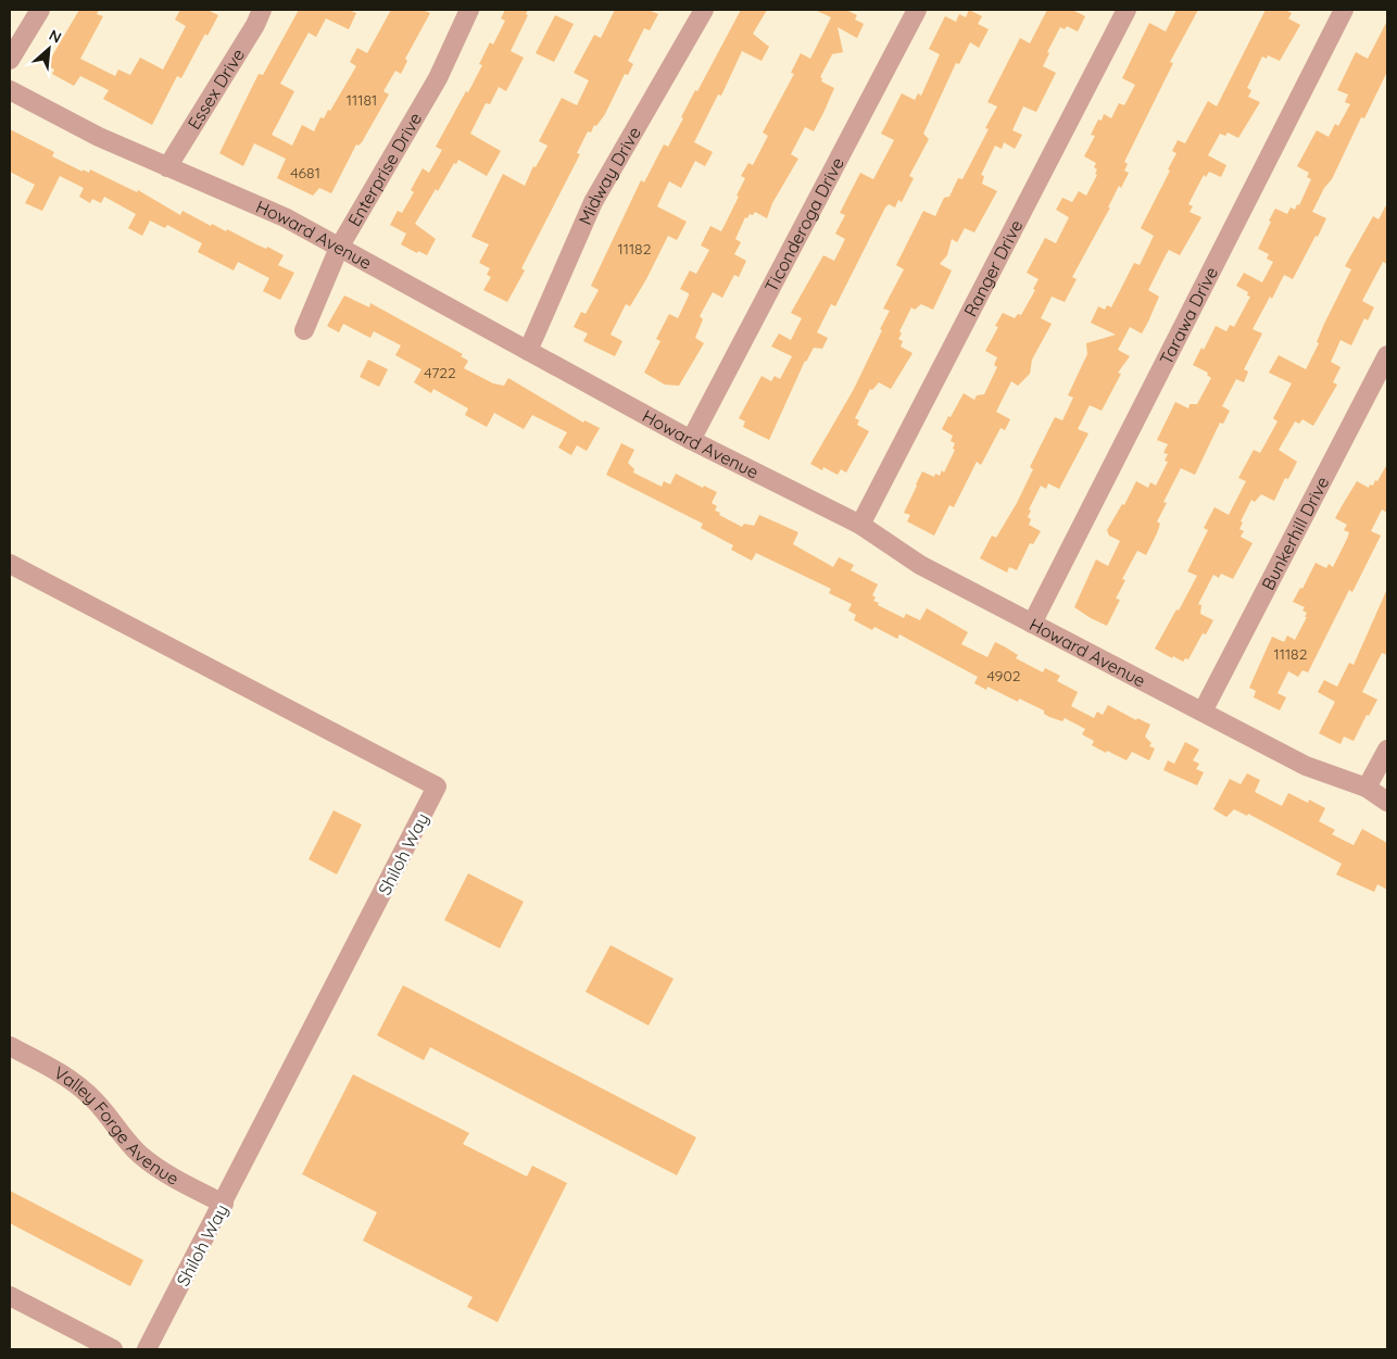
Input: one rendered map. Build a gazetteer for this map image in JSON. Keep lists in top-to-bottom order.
{
  "streets": {
    "street": [
      "Essex Drive",
      "Enterprise Drive",
      "Midway Drive",
      "Ticonderoga Drive",
      "Howard Avenue",
      "Ranger Drive",
      "Tarawa Drive",
      "Bunkerhill Drive",
      "Shiloh Way",
      "Valley Forge Avenue"
    ]
  },
  "crossings": [
    ["Essex Drive", "Howard Avenue"],
    ["Enterprise Drive", "Howard Avenue"],
    ["Midway Drive", "Howard Avenue"],
    ["Ticonderoga Drive", "Howard Avenue"],
    ["Howard Avenue", "Ranger Drive"],
    ["Howard Avenue", "Tarawa Drive"],
    ["Howard Avenue", "Bunkerhill Drive"],
    ["Shiloh Way", "Valley Forge Avenue"]
  ],
  "house_numbers": [
    "11181",
    "4681",
    "11182",
    "4722",
    "11182",
    "4902"
  ],
  "north": "top right"
}
